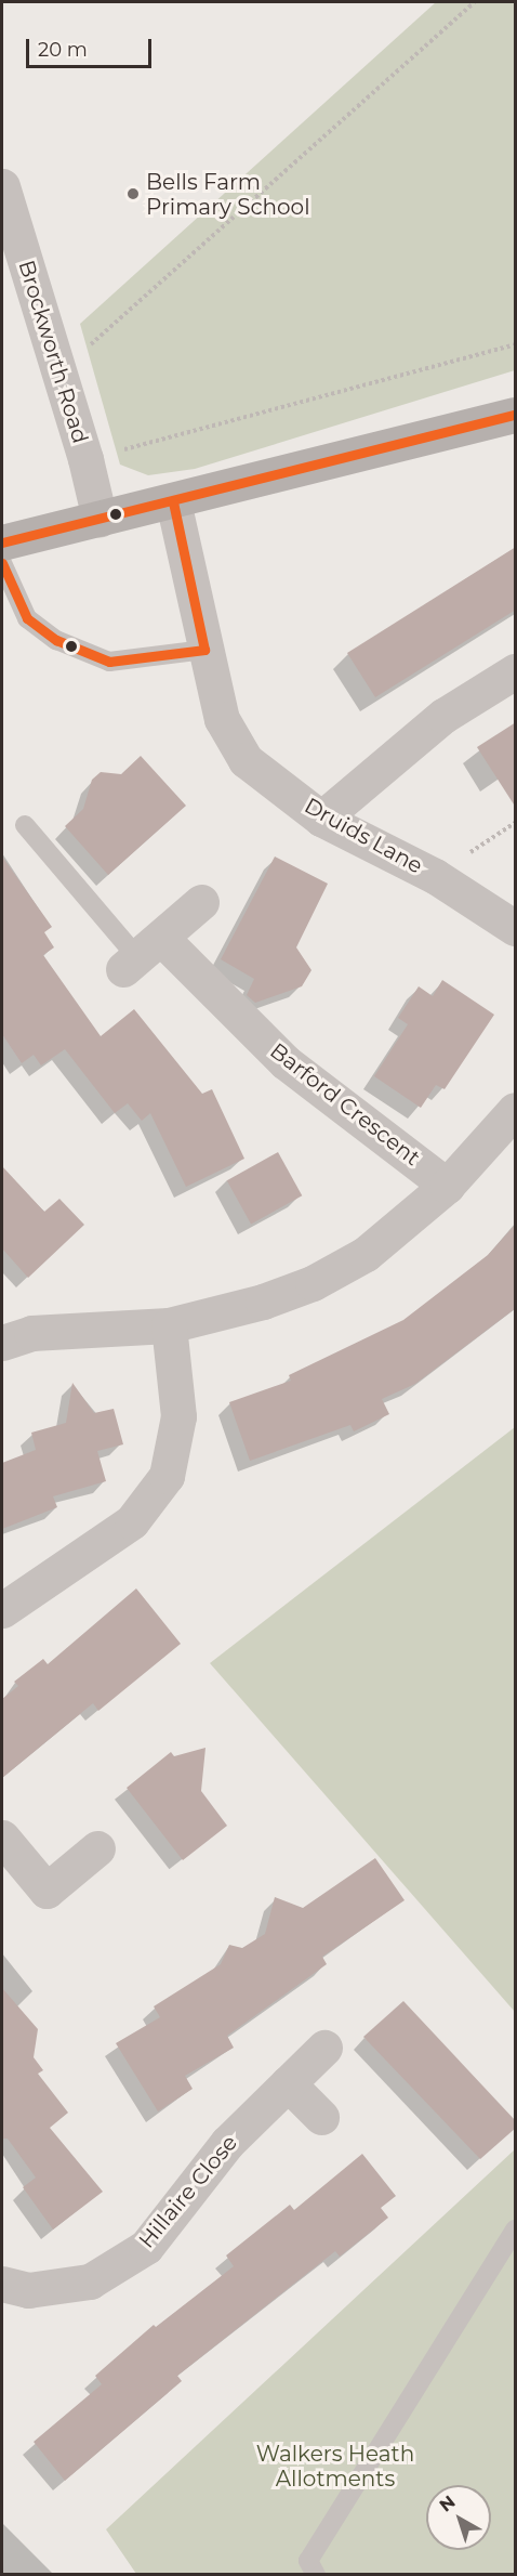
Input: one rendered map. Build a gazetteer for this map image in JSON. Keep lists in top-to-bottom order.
{
  "streets": {
    "street": [
      "Brockworth Road",
      "Druids Lane",
      "Barford Crescent",
      "Hillaire Close"
    ]
  },
  "parks": ["Walkers Heath Allotments"],
  "places": ["Bells Farm Primary School"],
  "scale_bar": "20 m",
  "north": "top left"
}
